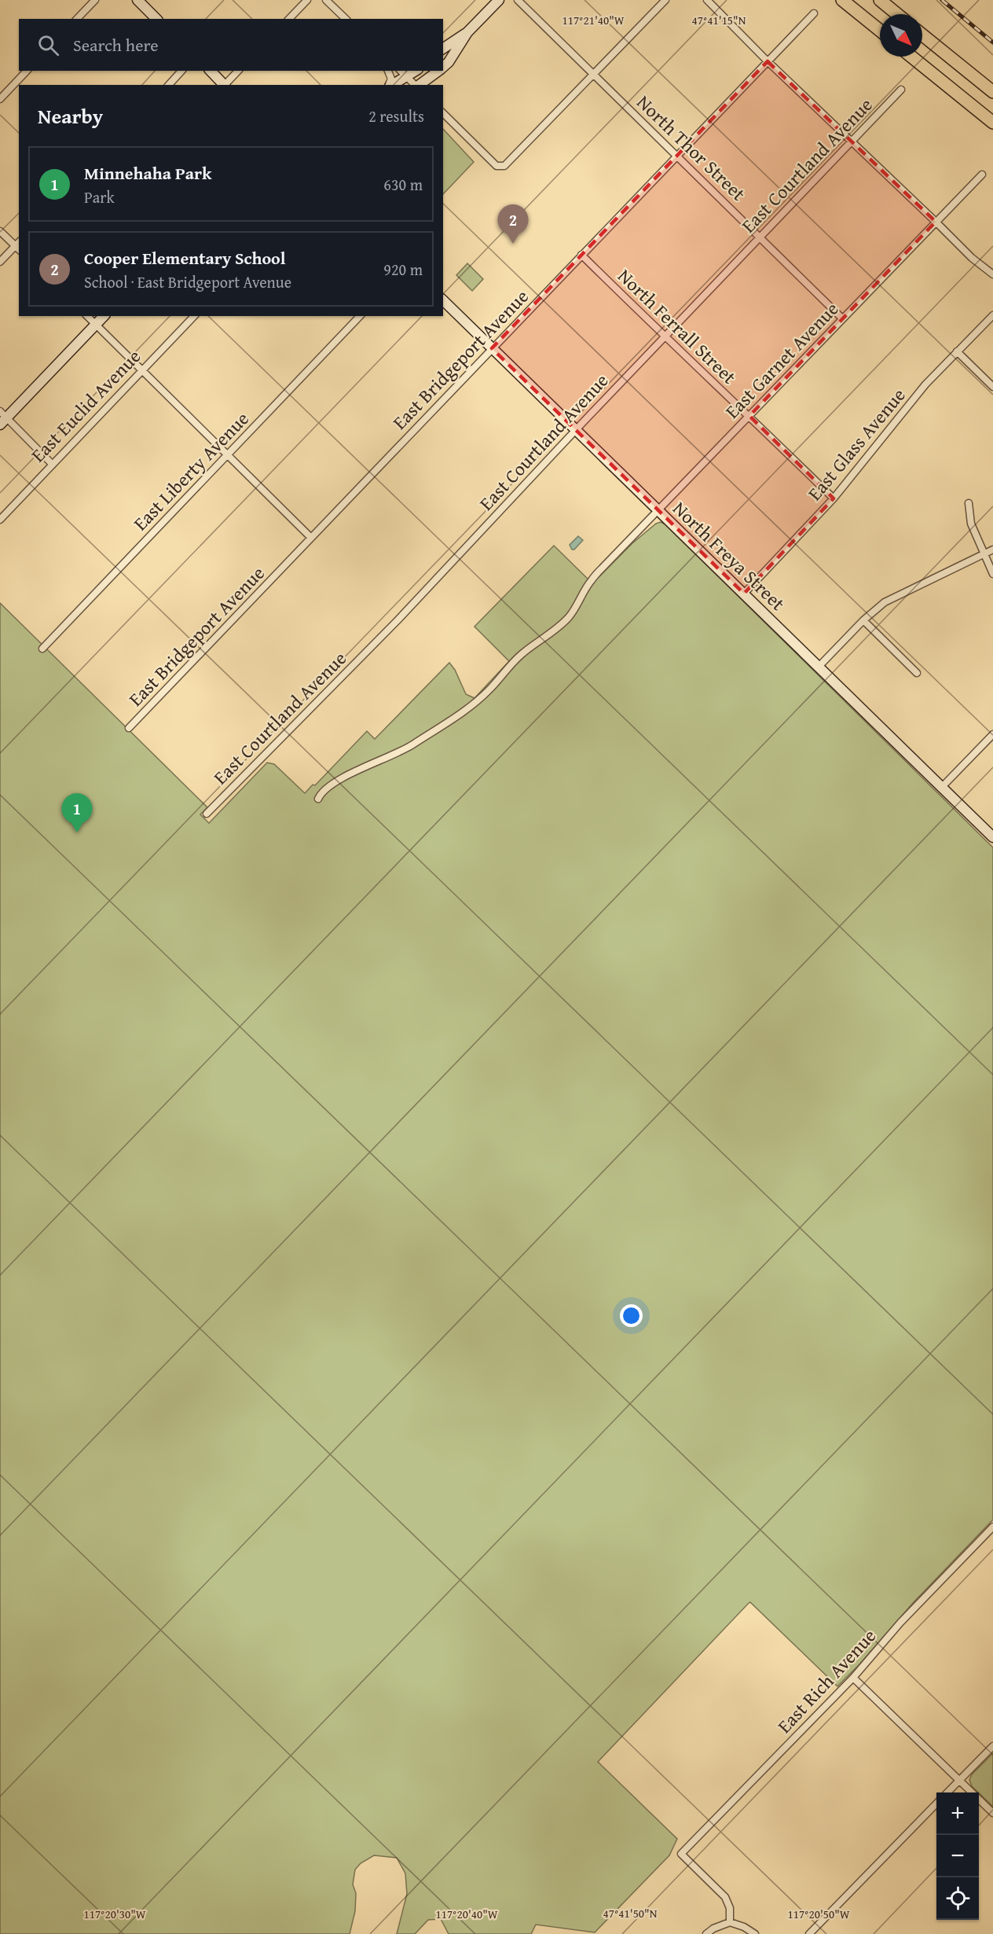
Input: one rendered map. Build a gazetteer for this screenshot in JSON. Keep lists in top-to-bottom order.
{
  "streets": {
    "street": [
      "North Thor Street",
      "East Courtland Avenue",
      "North Ferrall Street",
      "East Bridgeport Avenue",
      "East Garnet Avenue",
      "East Euclid Avenue",
      "East Glass Avenue",
      "East Liberty Avenue",
      "North Freya Street",
      "East Rich Avenue"
    ]
  },
  "crossings": [
    ["North Thor Street", "East Courtland Avenue"],
    ["North Thor Street", "East Bridgeport Avenue"],
    ["North Thor Street", "East Garnet Avenue"],
    ["East Courtland Avenue", "North Ferrall Street"],
    ["East Courtland Avenue", "North Freya Street"],
    ["North Ferrall Street", "East Bridgeport Avenue"],
    ["North Ferrall Street", "East Garnet Avenue"],
    ["North Ferrall Street", "East Glass Avenue"],
    ["East Bridgeport Avenue", "North Freya Street"],
    ["East Garnet Avenue", "North Freya Street"],
    ["East Glass Avenue", "North Freya Street"]
  ],
  "north": "bottom right",
  "page": {
    "search": "Search here",
    "heading": ["Nearby", "2 results"],
    "list": [
      {
        "mark": "1",
        "name": "Minnehaha Park",
        "note": "Park",
        "value": "630 m"
      },
      {
        "mark": "2",
        "name": "Cooper Elementary School",
        "note": "School · East Bridgeport Avenue",
        "value": "920 m"
      }
    ],
    "pins": ["2", "1"],
    "map_buttons": ["+", "−"]
  },
  "coordinates": [
    "117°21'40\"W",
    "47°41'15\"N",
    "47°41'50\"N",
    "117°20'30\"W",
    "117°20'40\"W",
    "117°20'50\"W"
  ]
}
